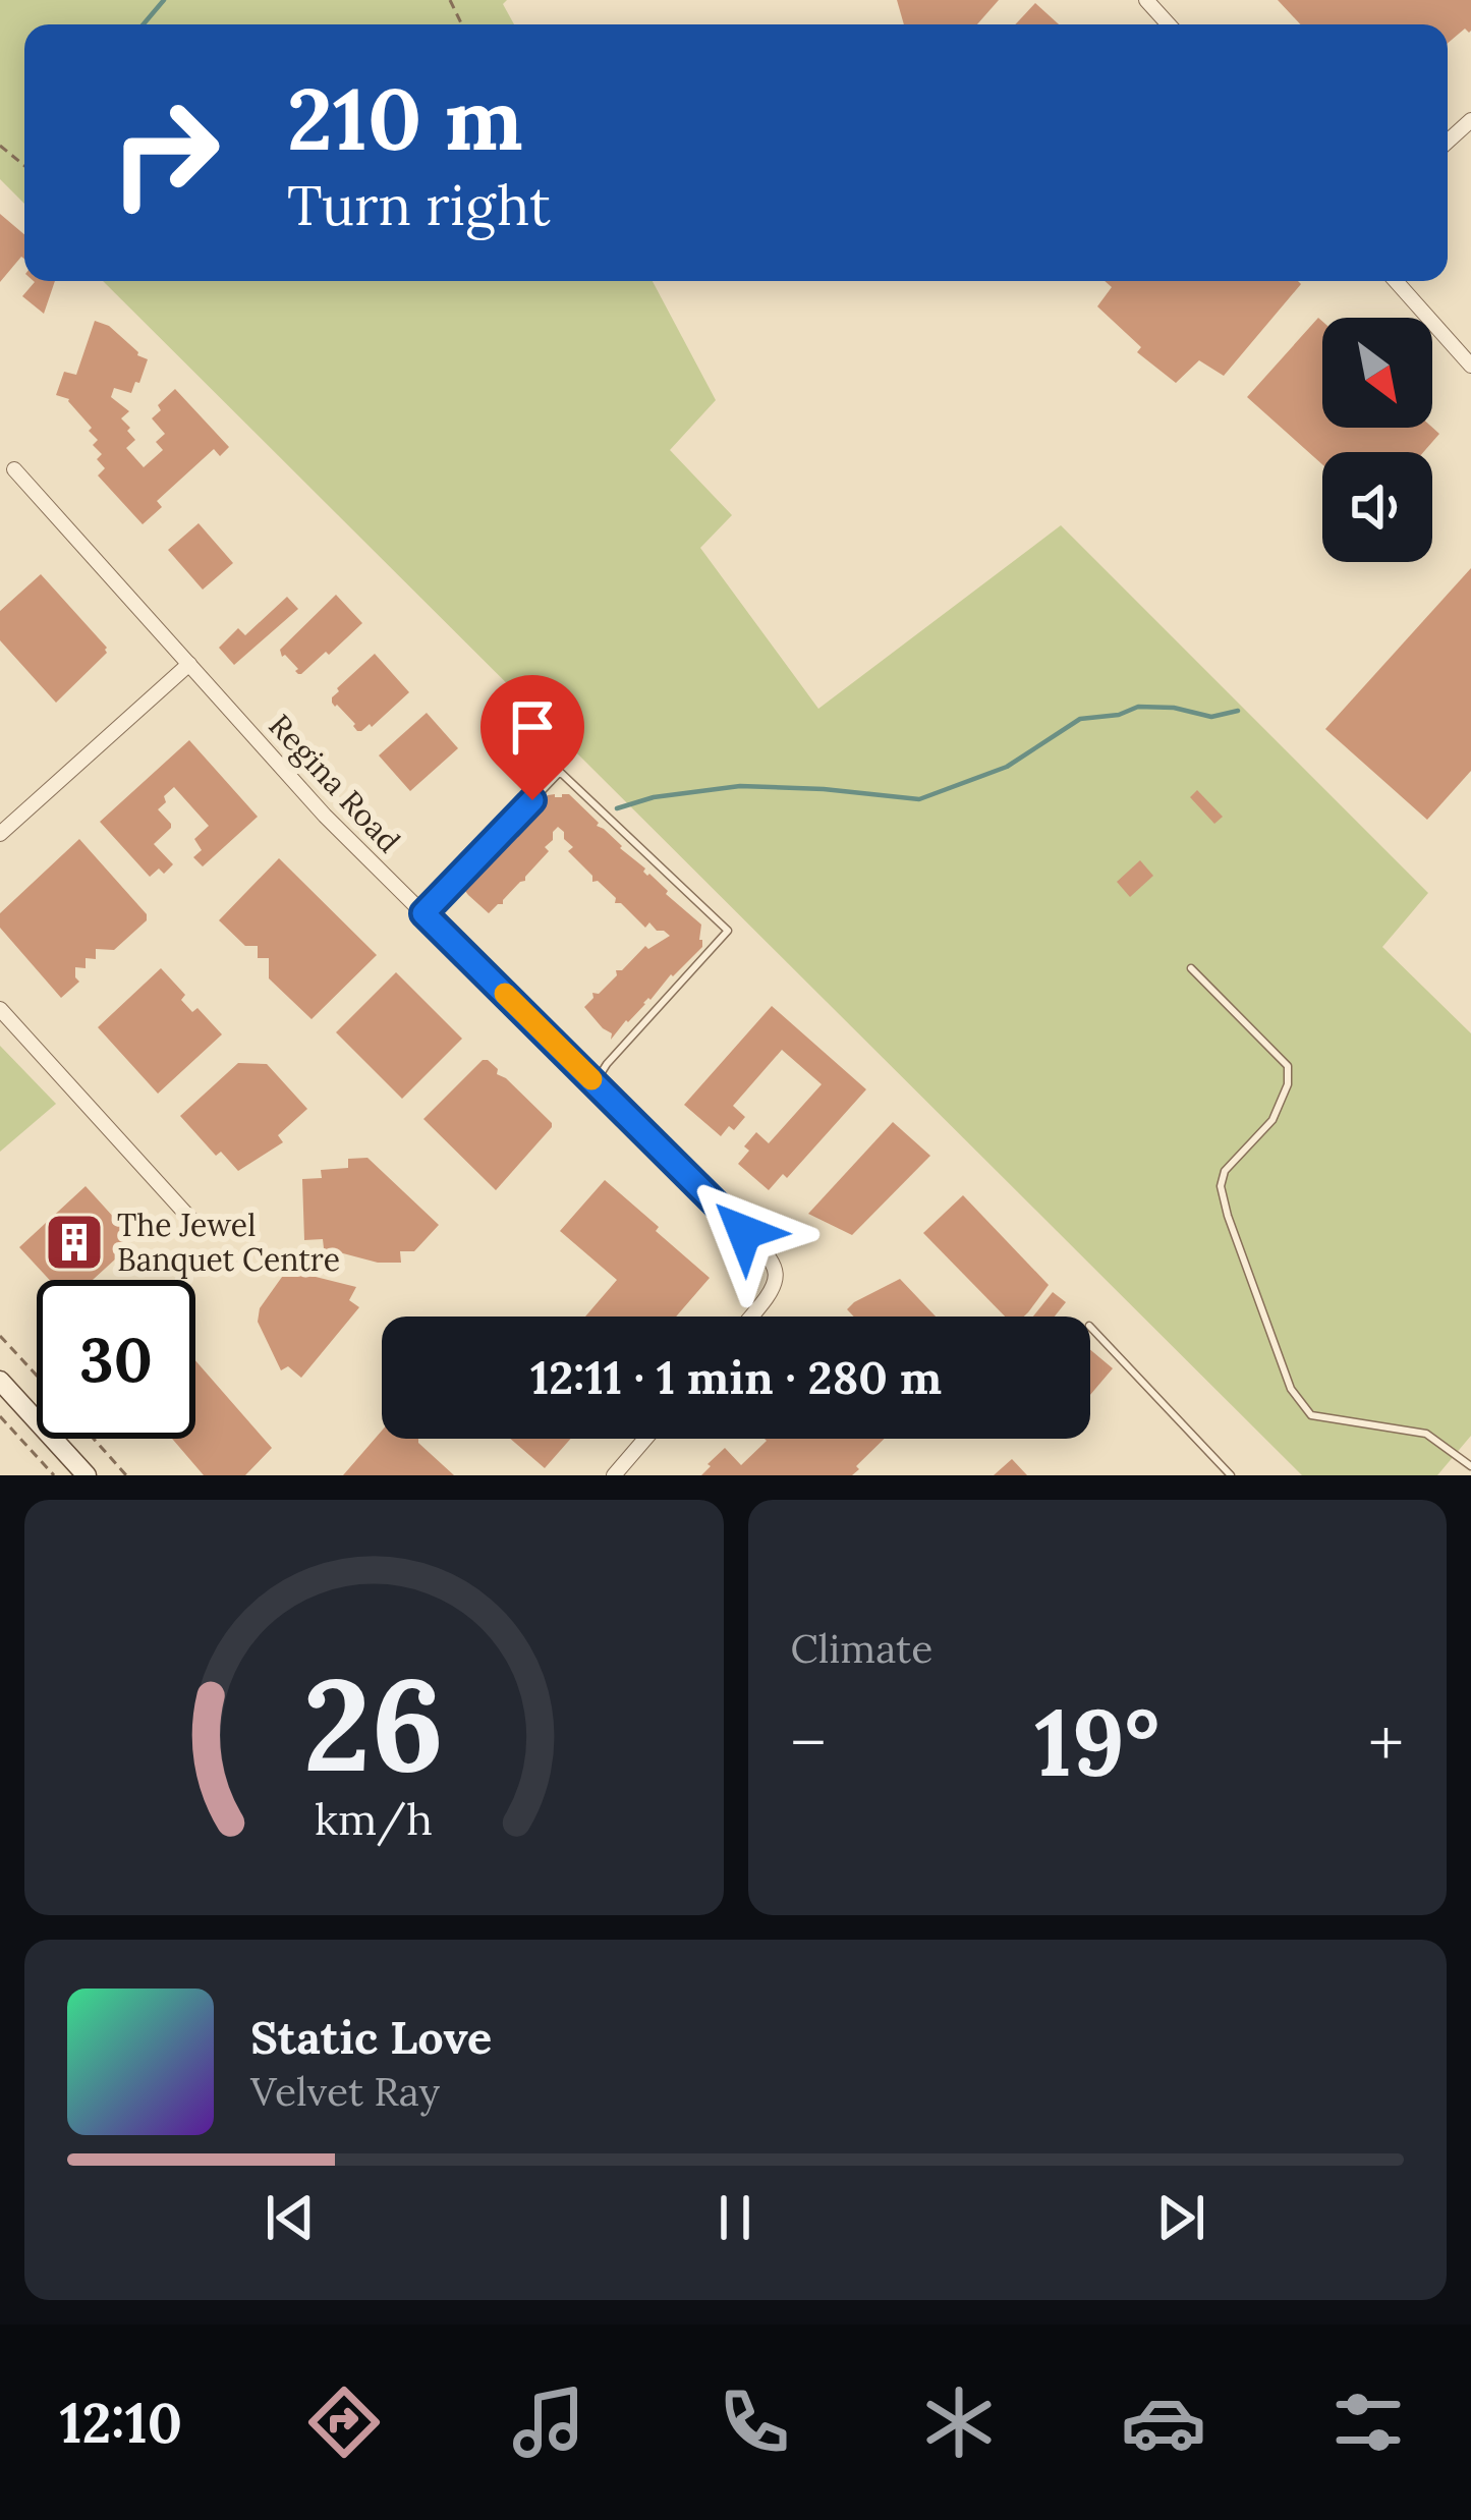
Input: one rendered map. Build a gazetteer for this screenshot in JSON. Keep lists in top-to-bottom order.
{
  "streets": {
    "street": ["Regina Road"]
  },
  "places": {
    "building": ["The Jewel Banquet Centre"]
  },
  "north": "bottom right",
  "page": {
    "turn": ["210 m", "Turn right"],
    "limit": "30",
    "trip": "12:11 · 1 min · 280 m",
    "tile": "Climate",
    "heat": ["−", "19°", "+"],
    "song": ["Static Love", "Velvet Ray"],
    "tabs": "12:10",
    "gauge": ["26", "km/h"]
  }
}
